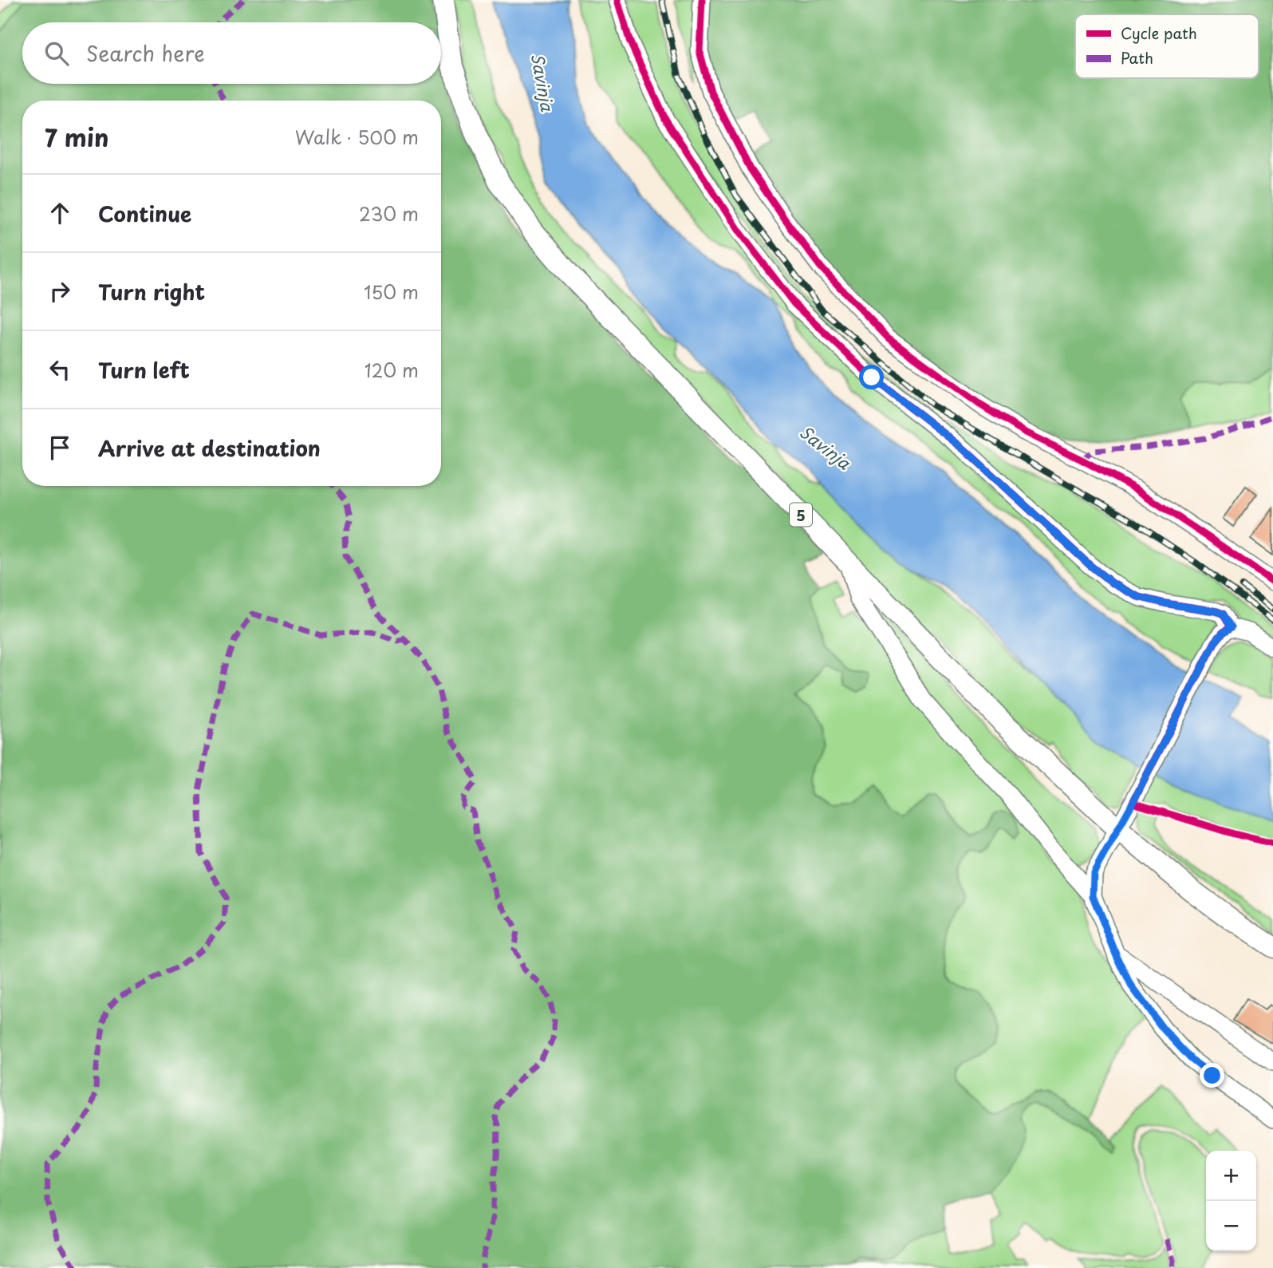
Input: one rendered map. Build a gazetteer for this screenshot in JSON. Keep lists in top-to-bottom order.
{
  "streets": {
    "main road": ["5"]
  },
  "water": ["Savinja"],
  "legend": ["Cycle path", "Path"],
  "page": {
    "search": "Search here",
    "heading": ["7 min", "Walk · 500 m"],
    "list": [
      ["Continue", "230 m"],
      ["Turn right", "150 m"],
      ["Turn left", "120 m"],
      "Arrive at destination"
    ],
    "map_buttons": ["+", "−"]
  }
}
